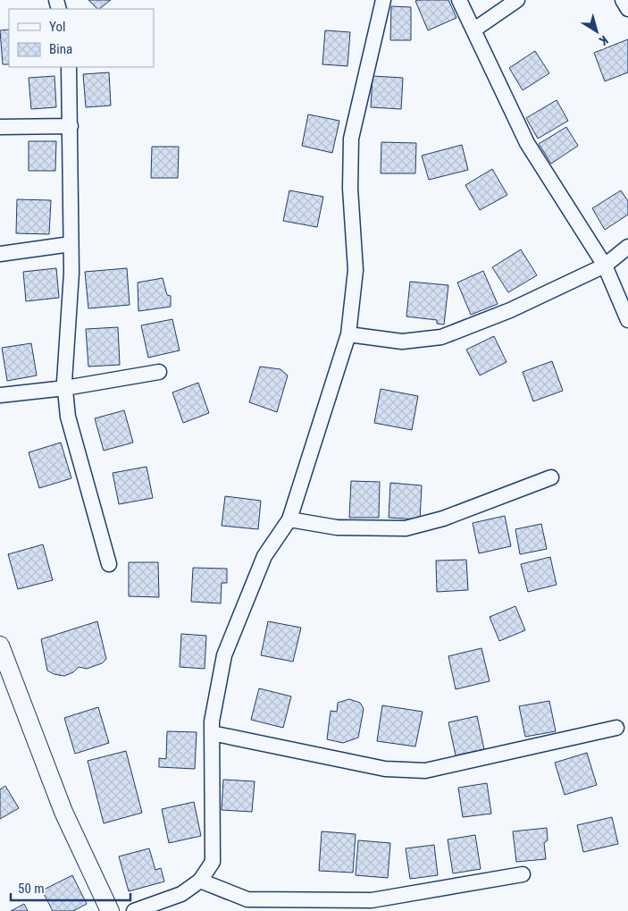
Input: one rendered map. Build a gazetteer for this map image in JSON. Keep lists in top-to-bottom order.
{
  "legend": ["Yol", "Bina"],
  "scale_bar": "50 m",
  "north": "bottom right"
}
